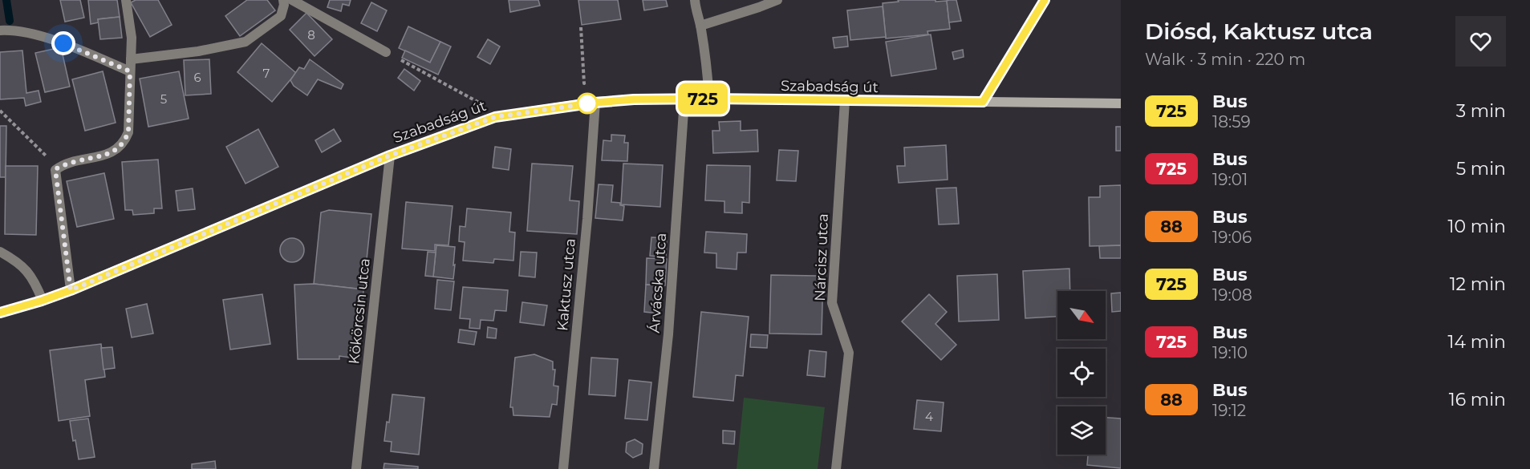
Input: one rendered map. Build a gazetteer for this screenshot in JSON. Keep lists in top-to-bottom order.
{
  "streets": {
    "main road": ["Szabadság út"],
    "street": [
      "Nárcisz utca",
      "Árvácska utca",
      "Kaktusz utca",
      "Kökörcsin utca"
    ]
  },
  "crossings": [
    ["Szabadság út", "Nárcisz utca"],
    ["Szabadság út", "Árvácska utca"],
    ["Szabadság út", "Kaktusz utca"],
    ["Szabadság út", "Kökörcsin utca"]
  ],
  "lines": ["bus line 725"],
  "house_numbers": [
    "8",
    "7",
    "6",
    "5",
    "4"
  ],
  "north": "bottom right",
  "page": {
    "on_map": "725",
    "heading": ["Diósd, Kaktusz utca", "Walk · 3 min · 220 m"],
    "list": [
      {
        "mark": "725",
        "name": "Bus",
        "note": "18:59",
        "value": "3 min"
      },
      {
        "mark": "725",
        "name": "Bus",
        "note": "19:01",
        "value": "5 min"
      },
      {
        "mark": "88",
        "name": "Bus",
        "note": "19:06",
        "value": "10 min"
      },
      {
        "mark": "725",
        "name": "Bus",
        "note": "19:08",
        "value": "12 min"
      },
      {
        "mark": "725",
        "name": "Bus",
        "note": "19:10",
        "value": "14 min"
      },
      {
        "mark": "88",
        "name": "Bus",
        "note": "19:12",
        "value": "16 min"
      }
    ]
  }
}
